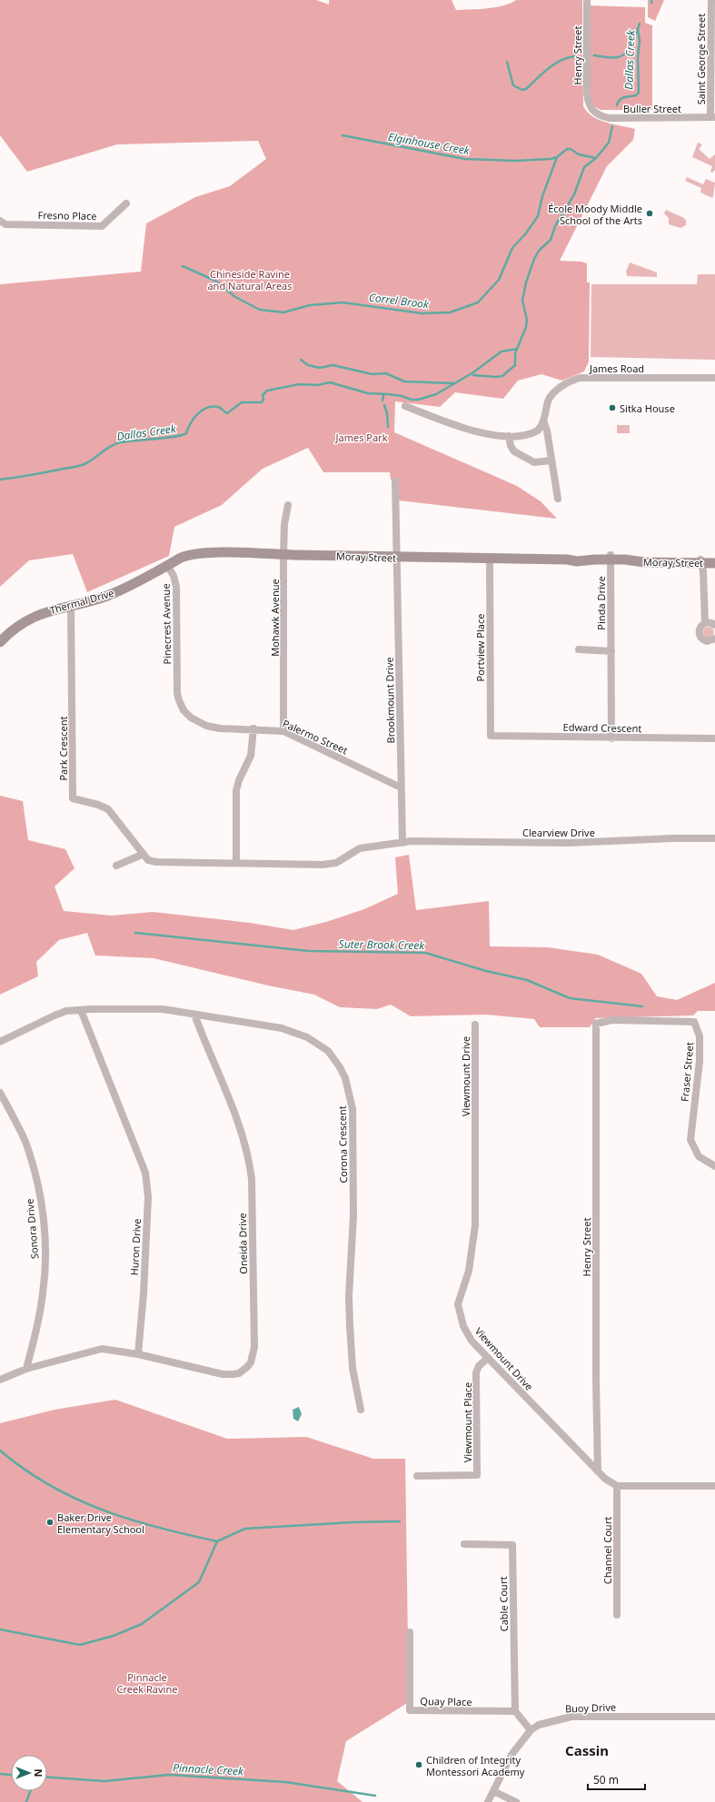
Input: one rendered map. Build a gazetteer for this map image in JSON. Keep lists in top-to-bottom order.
{
  "streets": {
    "street": [
      "Henry Street",
      "Saint George Street",
      "Buller Street",
      "Fresno Place",
      "James Road",
      "Moray Street",
      "Thermal Drive",
      "Pinda Drive",
      "Mohawk Avenue",
      "Pinecrest Avenue",
      "Portview Place",
      "Brookmount Drive",
      "Edward Crescent",
      "Palermo Street",
      "Park Crescent",
      "Clearview Drive",
      "Fraser Street",
      "Viewmount Drive",
      "Corona Crescent",
      "Sonora Drive",
      "Oneida Drive",
      "Huron Drive",
      "Viewmount Place",
      "Channel Court",
      "Cable Court",
      "Quay Place",
      "Buoy Drive"
    ]
  },
  "crossings": [
    ["Henry Street", "Buller Street"],
    ["Henry Street", "Fraser Street"],
    ["Henry Street", "Viewmount Drive"],
    ["Saint George Street", "Buller Street"],
    ["Moray Street", "Thermal Drive"],
    ["Moray Street", "Pinda Drive"],
    ["Moray Street", "Mohawk Avenue"],
    ["Moray Street", "Pinecrest Avenue"],
    ["Moray Street", "Portview Place"],
    ["Moray Street", "Brookmount Drive"],
    ["Thermal Drive", "Pinecrest Avenue"],
    ["Thermal Drive", "Park Crescent"],
    ["Pinda Drive", "Edward Crescent"],
    ["Mohawk Avenue", "Palermo Street"],
    ["Pinecrest Avenue", "Palermo Street"],
    ["Portview Place", "Edward Crescent"],
    ["Brookmount Drive", "Palermo Street"],
    ["Brookmount Drive", "Park Crescent"],
    ["Brookmount Drive", "Clearview Drive"],
    ["Park Crescent", "Clearview Drive"],
    ["Viewmount Drive", "Viewmount Place"],
    ["Viewmount Drive", "Channel Court"],
    ["Corona Crescent", "Oneida Drive"],
    ["Corona Crescent", "Huron Drive"],
    ["Oneida Drive", "Huron Drive"],
    ["Cable Court", "Quay Place"]
  ],
  "districts": ["Cassin"],
  "water": [
    "Dallas Creek",
    "Elginhouse Creek",
    "Correl Brook",
    "Suter Brook Creek",
    "Pinnacle Creek"
  ],
  "parks": ["Chineside Ravine and Natural Areas", "James Park", "Pinnacle Creek Ravine"],
  "places": [
    "École Moody Middle School of the Arts",
    "Sitka House",
    "Baker Drive Elementary School",
    "Children of Integrity Montessori Academy"
  ],
  "scale_bar": "50 m",
  "north": "right"
}
